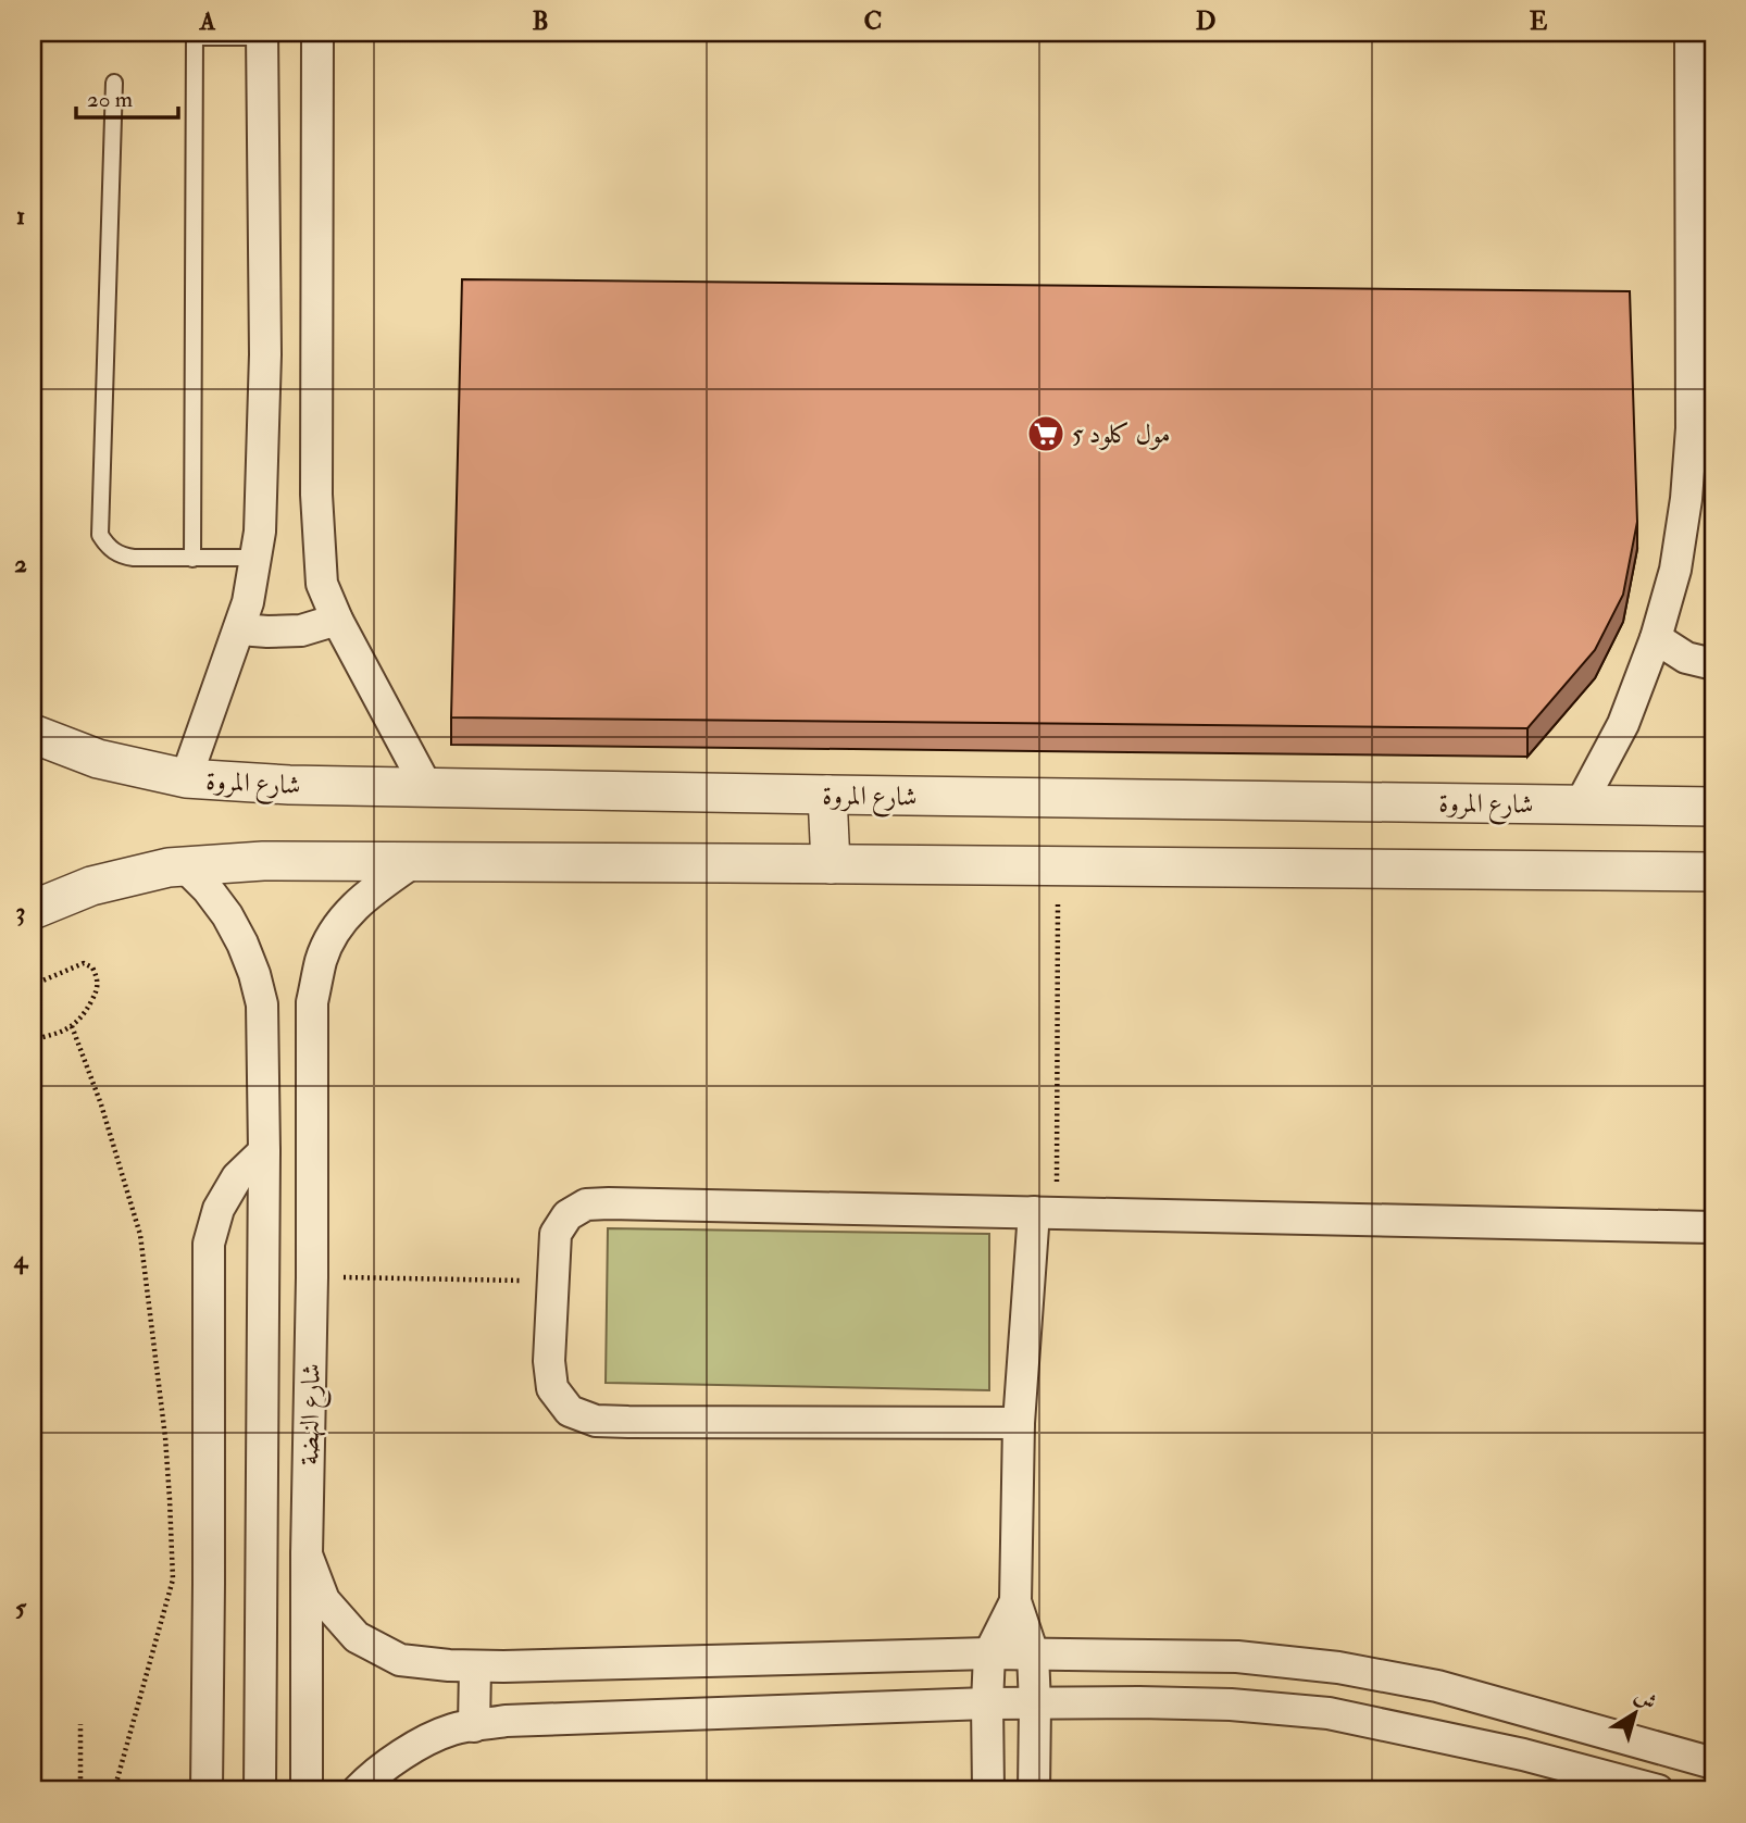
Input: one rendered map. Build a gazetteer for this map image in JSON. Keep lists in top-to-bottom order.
{
  "streets": {
    "street": ["شارع المروة", "شارع النهضة"]
  },
  "places": {
    "supermarket": ["مول كلود 5"]
  },
  "scale_bar": "20 m",
  "north": "top right",
  "grid": {
    "columns": [
      "A",
      "B",
      "C",
      "D",
      "E"
    ],
    "rows": [
      "1",
      "2",
      "3",
      "4",
      "5"
    ]
  }
}
